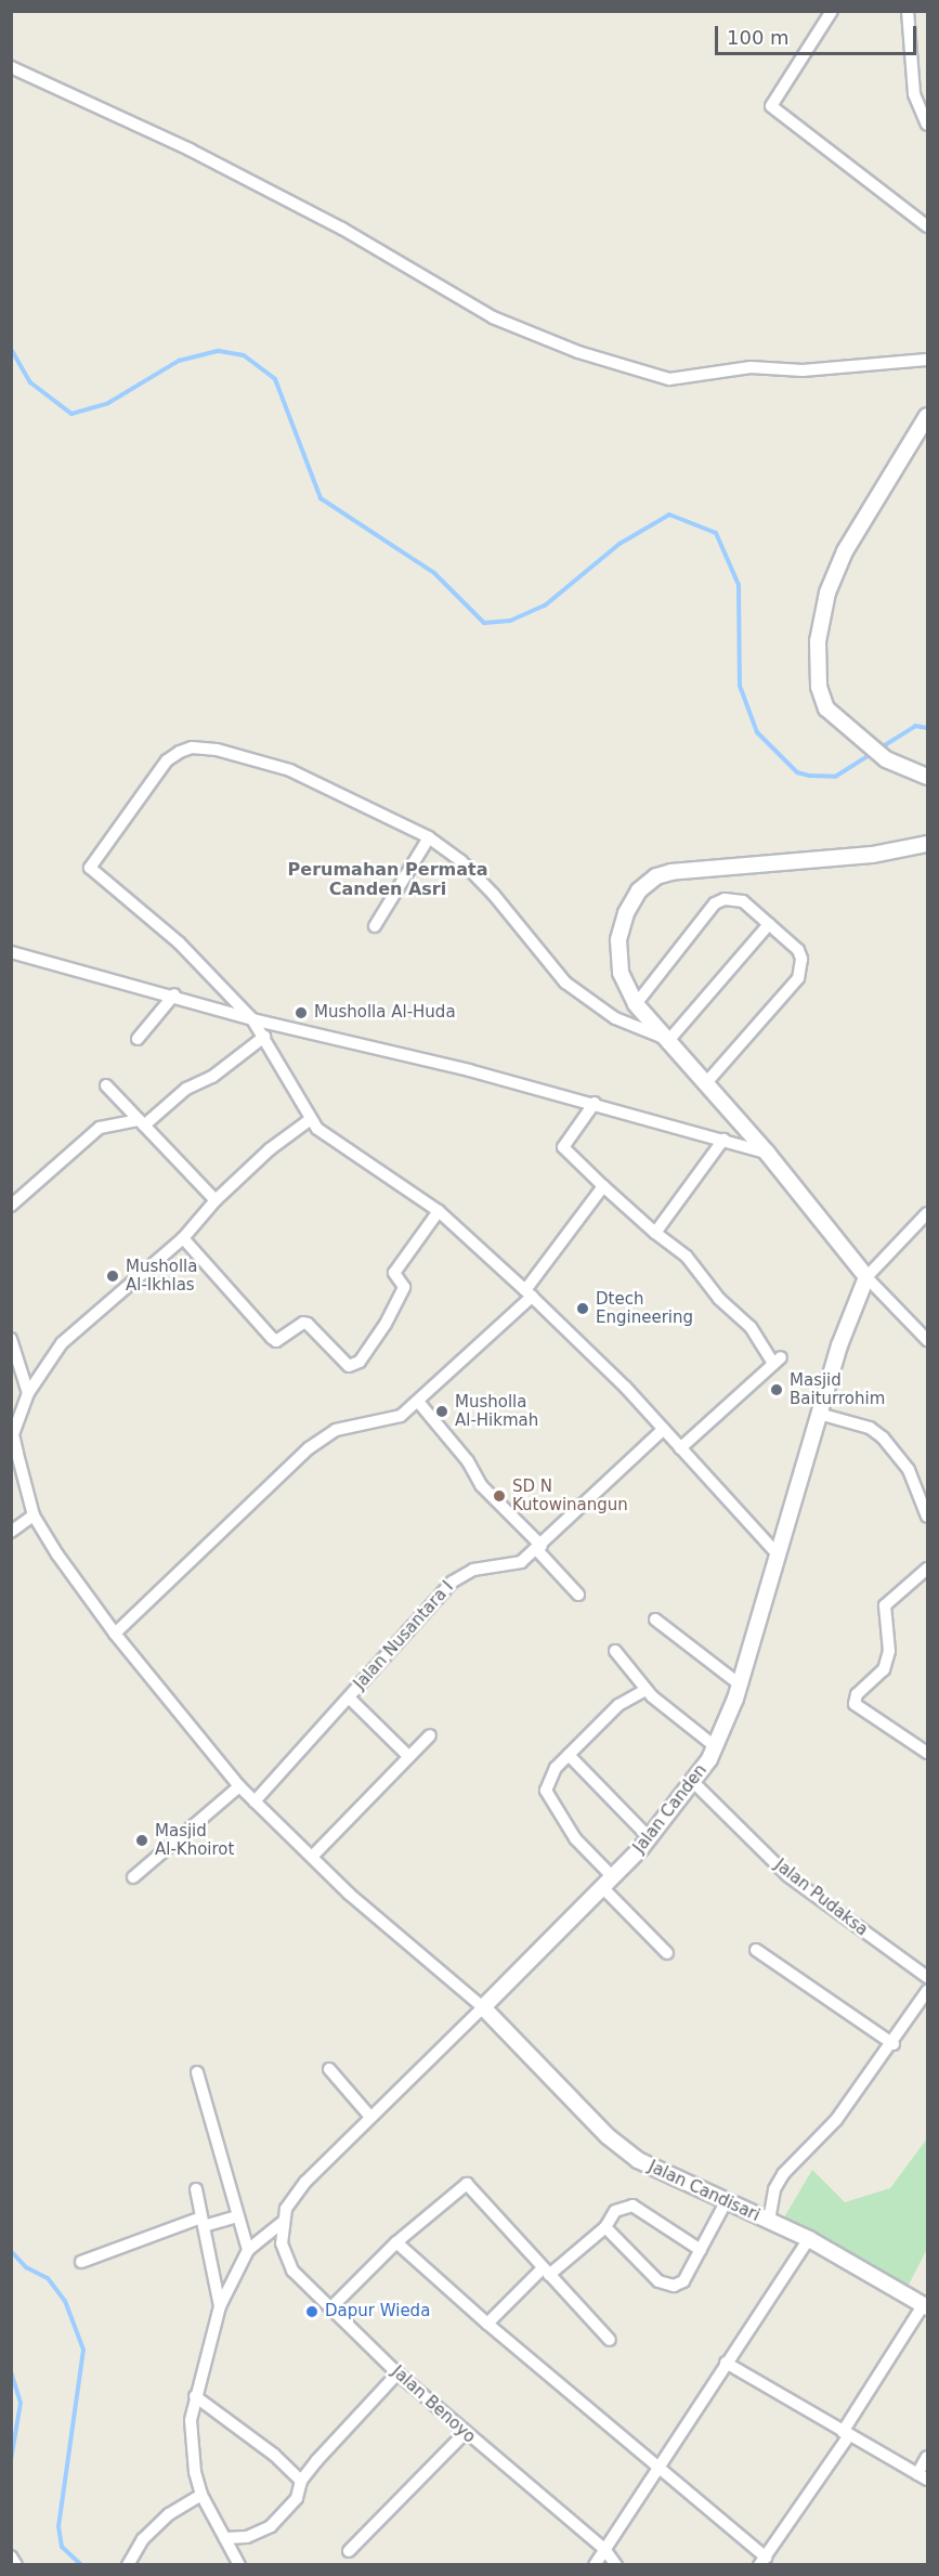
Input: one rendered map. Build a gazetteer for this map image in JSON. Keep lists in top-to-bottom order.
{
  "streets": {
    "street": [
      "Jalan Nusantara I",
      "Jalan Canden",
      "Jalan Pudaksa",
      "Jalan Candisari",
      "Jalan Benoyo"
    ]
  },
  "crossings": [
    ["Jalan Canden", "Jalan Pudaksa"],
    ["Jalan Canden", "Jalan Candisari"],
    ["Jalan Canden", "Jalan Benoyo"]
  ],
  "districts": ["Perumahan Permata Canden Asri"],
  "places": [
    "Musholla Al-Huda",
    "Musholla Al-Ikhlas",
    "Dtech Engineering",
    "Masjid Baiturrohim",
    "Musholla Al-Hikmah",
    "SD N Kutowinangun",
    "Masjid Al-Khoirot",
    "Dapur Wieda"
  ],
  "scale_bar": "100 m"
}
